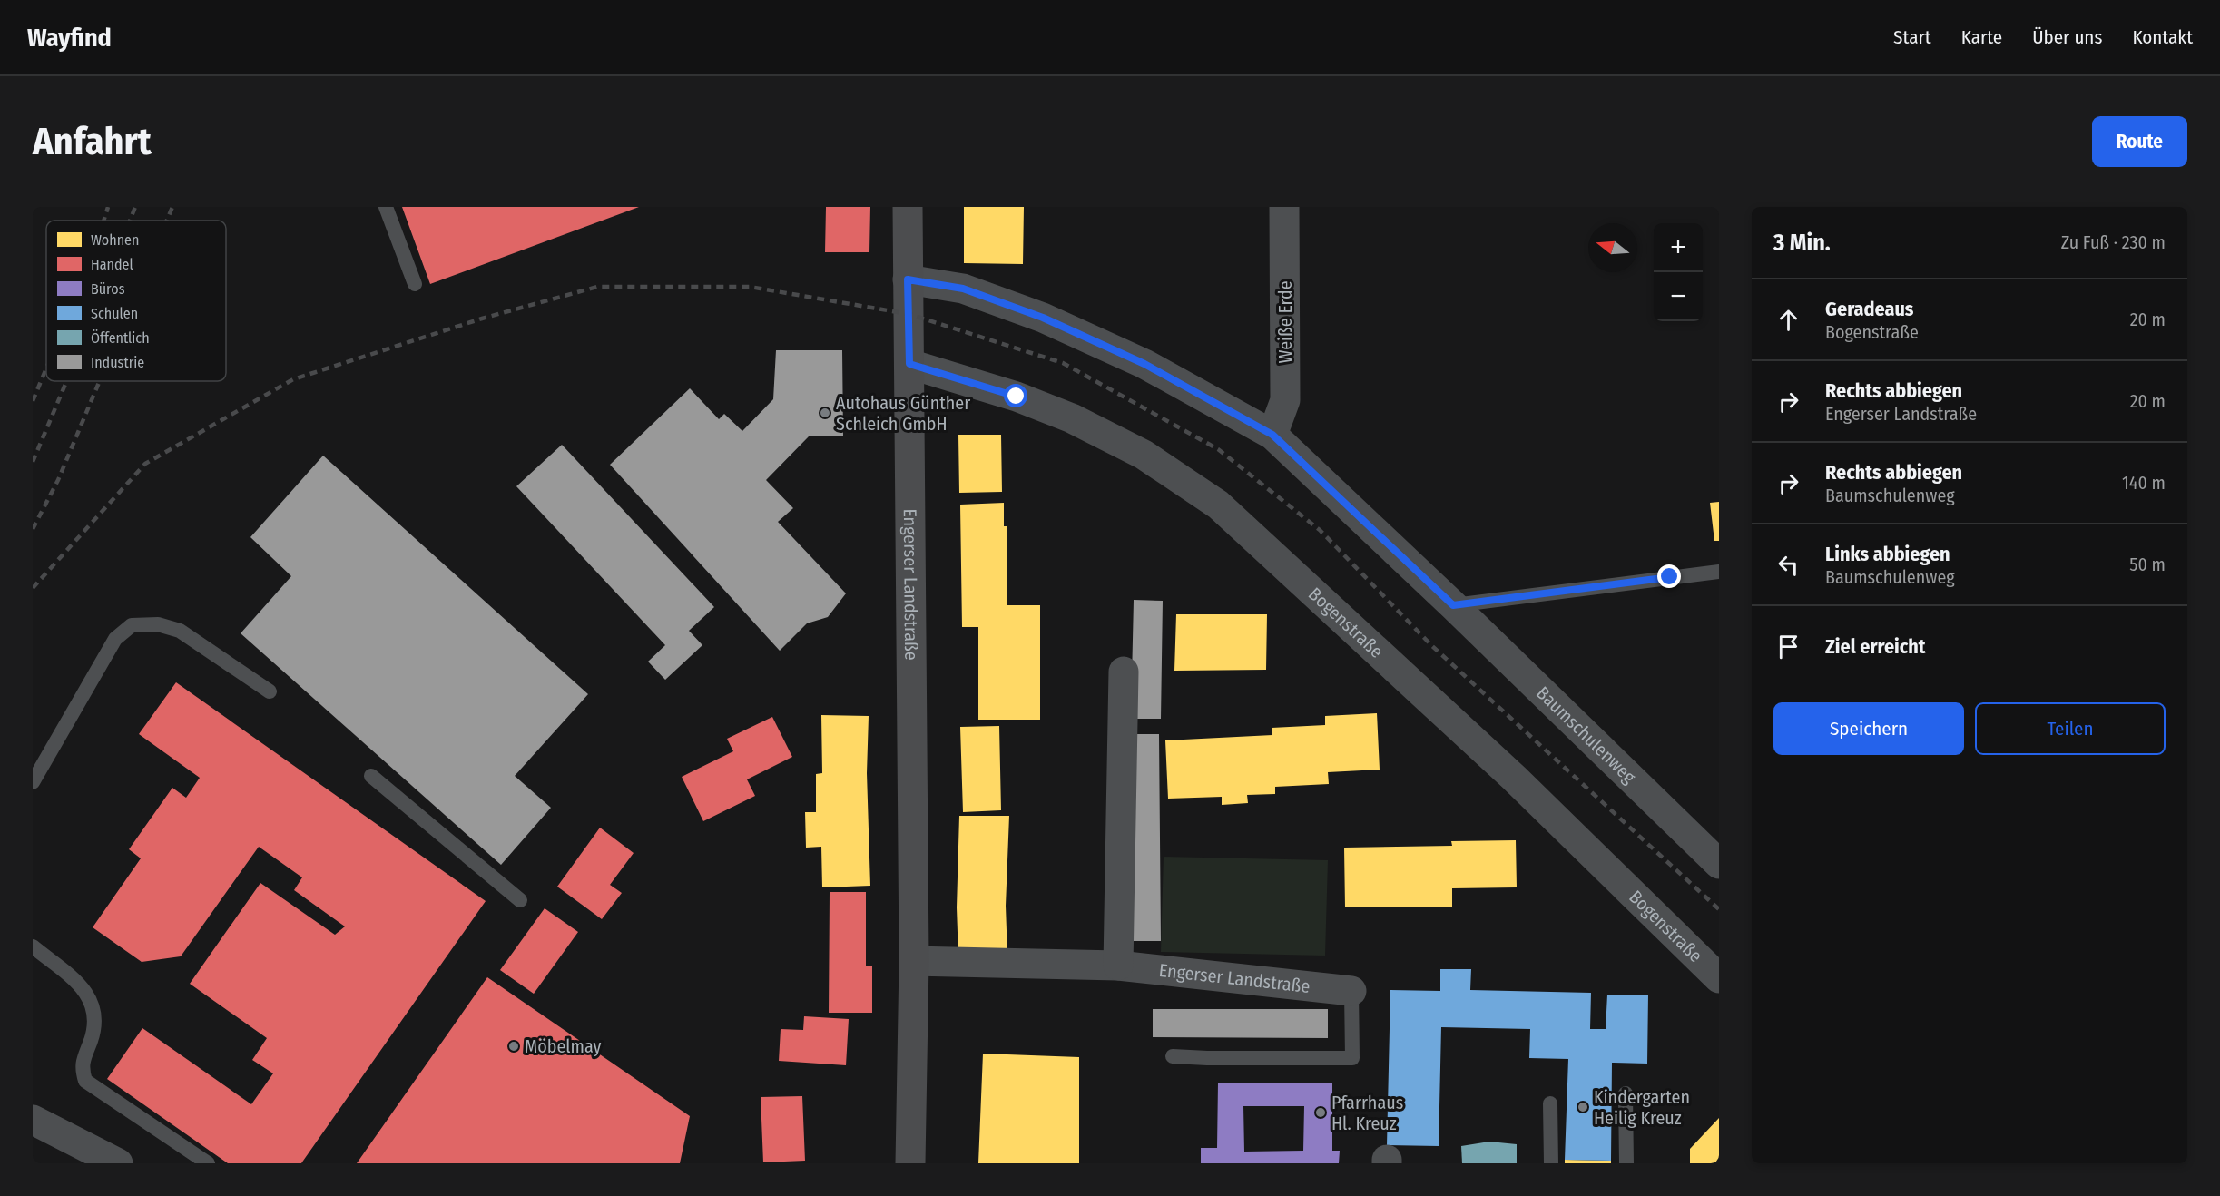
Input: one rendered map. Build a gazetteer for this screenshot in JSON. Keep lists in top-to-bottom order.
{
  "streets": {
    "main road": ["Engerser Landstraße"],
    "street": ["Weiße Erde", "Bogenstraße", "Baumschulenweg"]
  },
  "crossings": [
    ["Weiße Erde", "Baumschulenweg"],
    ["Engerser Landstraße", "Bogenstraße"],
    ["Engerser Landstraße", "Baumschulenweg"]
  ],
  "places": [
    "Autohaus Günther Schleich GmbH",
    "Möbelmay",
    "Kindergarten Heilig Kreuz",
    "Pfarrhaus Hl. Kreuz"
  ],
  "legend": [
    "Wohnen",
    "Handel",
    "Büros",
    "Schulen",
    "Öffentlich",
    "Industrie"
  ],
  "north": "left",
  "page": {
    "header": "Wayfind",
    "nav": [
      "Start",
      "Karte",
      "Über uns",
      "Kontakt"
    ],
    "buttons": [
      "Route",
      ["Speichern", "Teilen"]
    ],
    "title": "Anfahrt",
    "heading": ["3 Min.", "Zu Fuß · 230 m"],
    "map_buttons": ["+", "−"],
    "list": [
      ["Geradeaus", "Bogenstraße", "20 m"],
      ["Rechts abbiegen", "Engerser Landstraße", "20 m"],
      ["Rechts abbiegen", "Baumschulenweg", "140 m"],
      ["Links abbiegen", "Baumschulenweg", "50 m"],
      "Ziel erreicht"
    ]
  }
}
